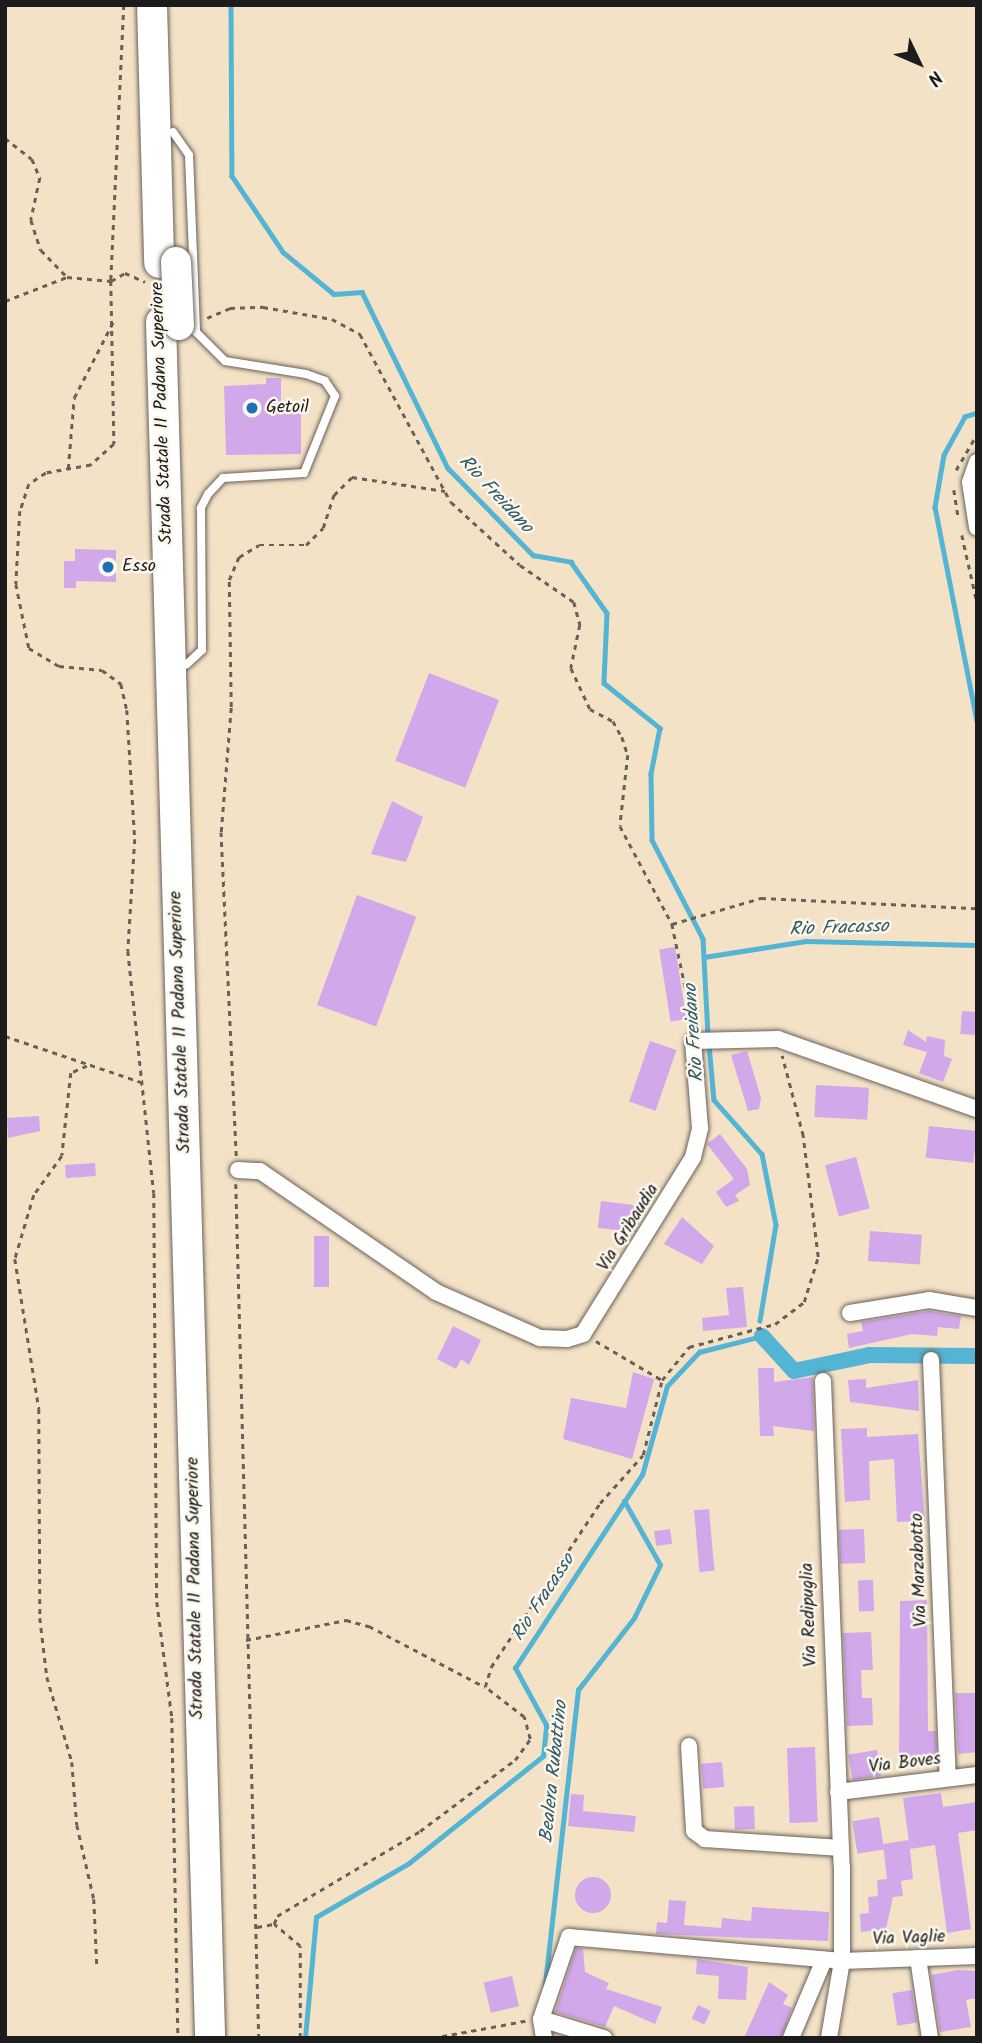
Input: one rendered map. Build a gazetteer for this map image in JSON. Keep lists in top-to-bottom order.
{
  "streets": {
    "highway": ["Strada Statale 11 Padana Superiore"],
    "street": [
      "Via Gribaudia",
      "Via Marzabotto",
      "Via Redipuglia",
      "Via Boves",
      "Via Vaglie"
    ]
  },
  "crossings": [
    ["Via Marzabotto", "Via Boves"],
    ["Via Redipuglia", "Via Boves"],
    ["Via Redipuglia", "Via Vaglie"]
  ],
  "water": ["Rio Freidano", "Rio Fracasso", "Bealera Rubattino"],
  "places": ["Getoil", "Esso"],
  "north": "bottom right"
}
